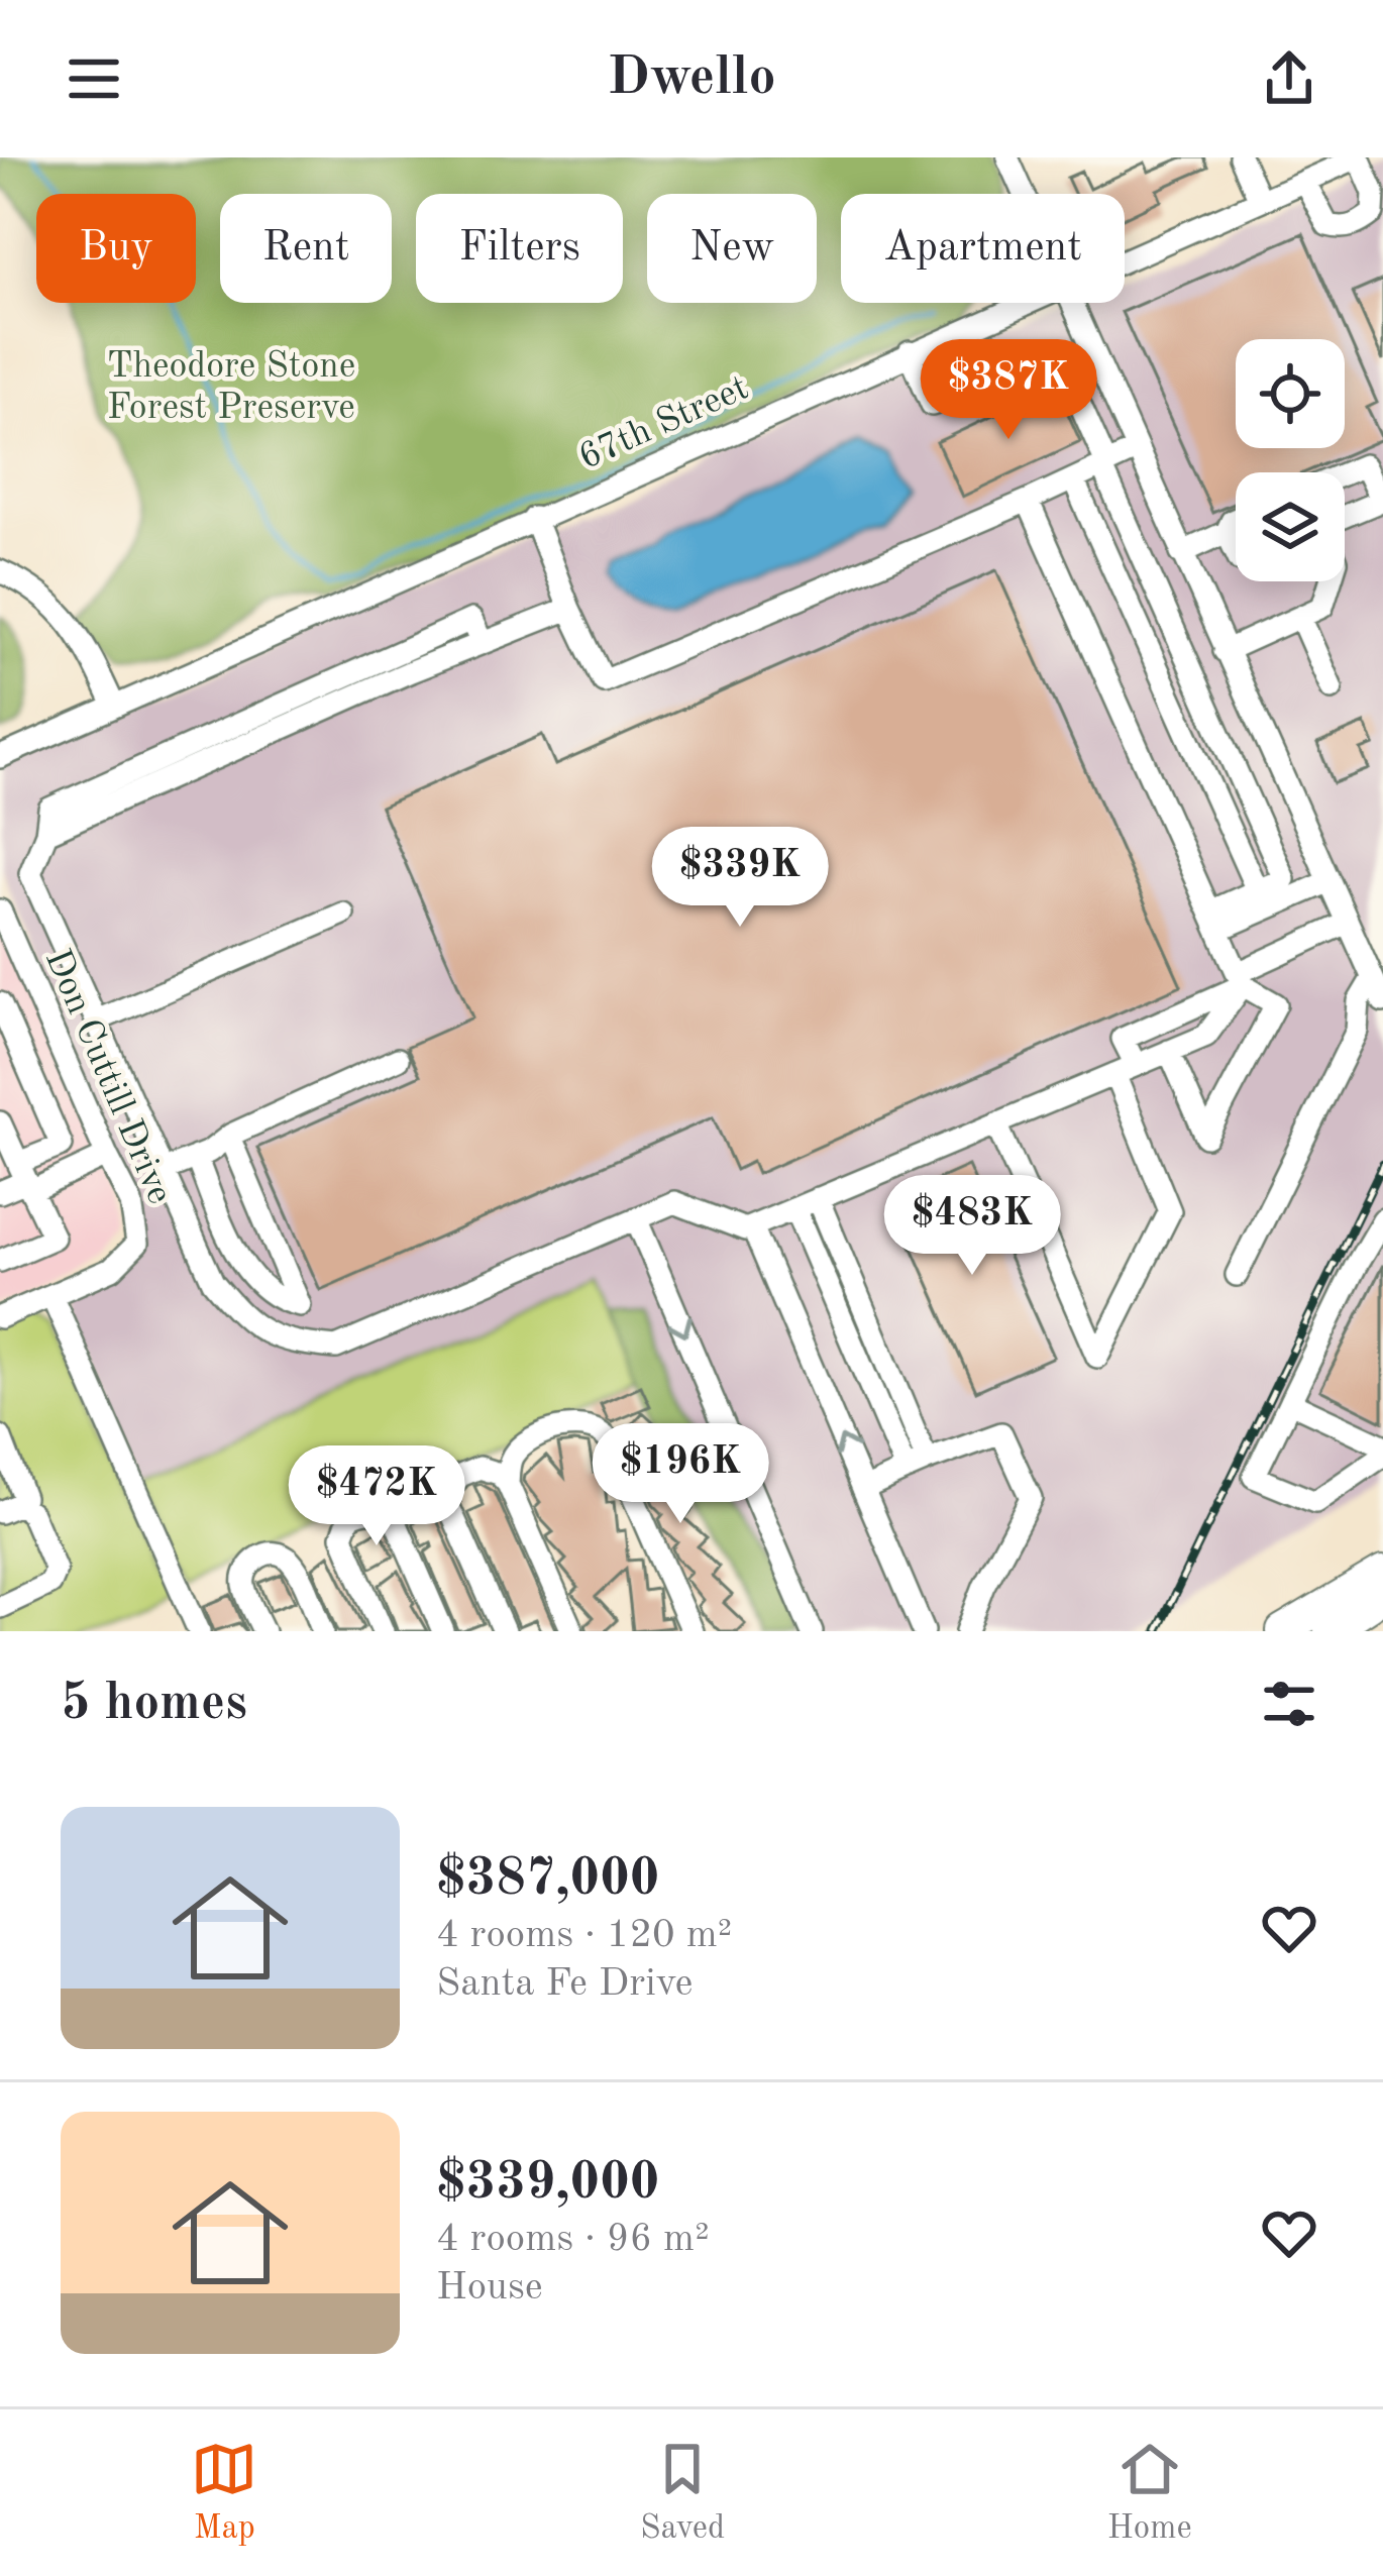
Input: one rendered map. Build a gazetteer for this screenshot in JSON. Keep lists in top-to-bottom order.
{
  "streets": {
    "street": ["67th Street", "Don Cuttill Drive"]
  },
  "parks": ["Theodore Stone Forest Preserve"],
  "page": {
    "header": "Dwello",
    "chip": [
      "Buy",
      "Rent",
      "Filters",
      "New",
      "Apartment"
    ],
    "price": [
      "$387K",
      "$339K",
      "$483K",
      "$196K",
      "$472K"
    ],
    "heading": "5 homes",
    "list": [
      {
        "name": "$387,000",
        "note": "4 rooms · 120 m² · Santa Fe Drive"
      },
      {
        "name": "$339,000",
        "note": "4 rooms · 96 m² · House"
      }
    ],
    "tabs": ["Map", "Saved", "Home"]
  }
}
